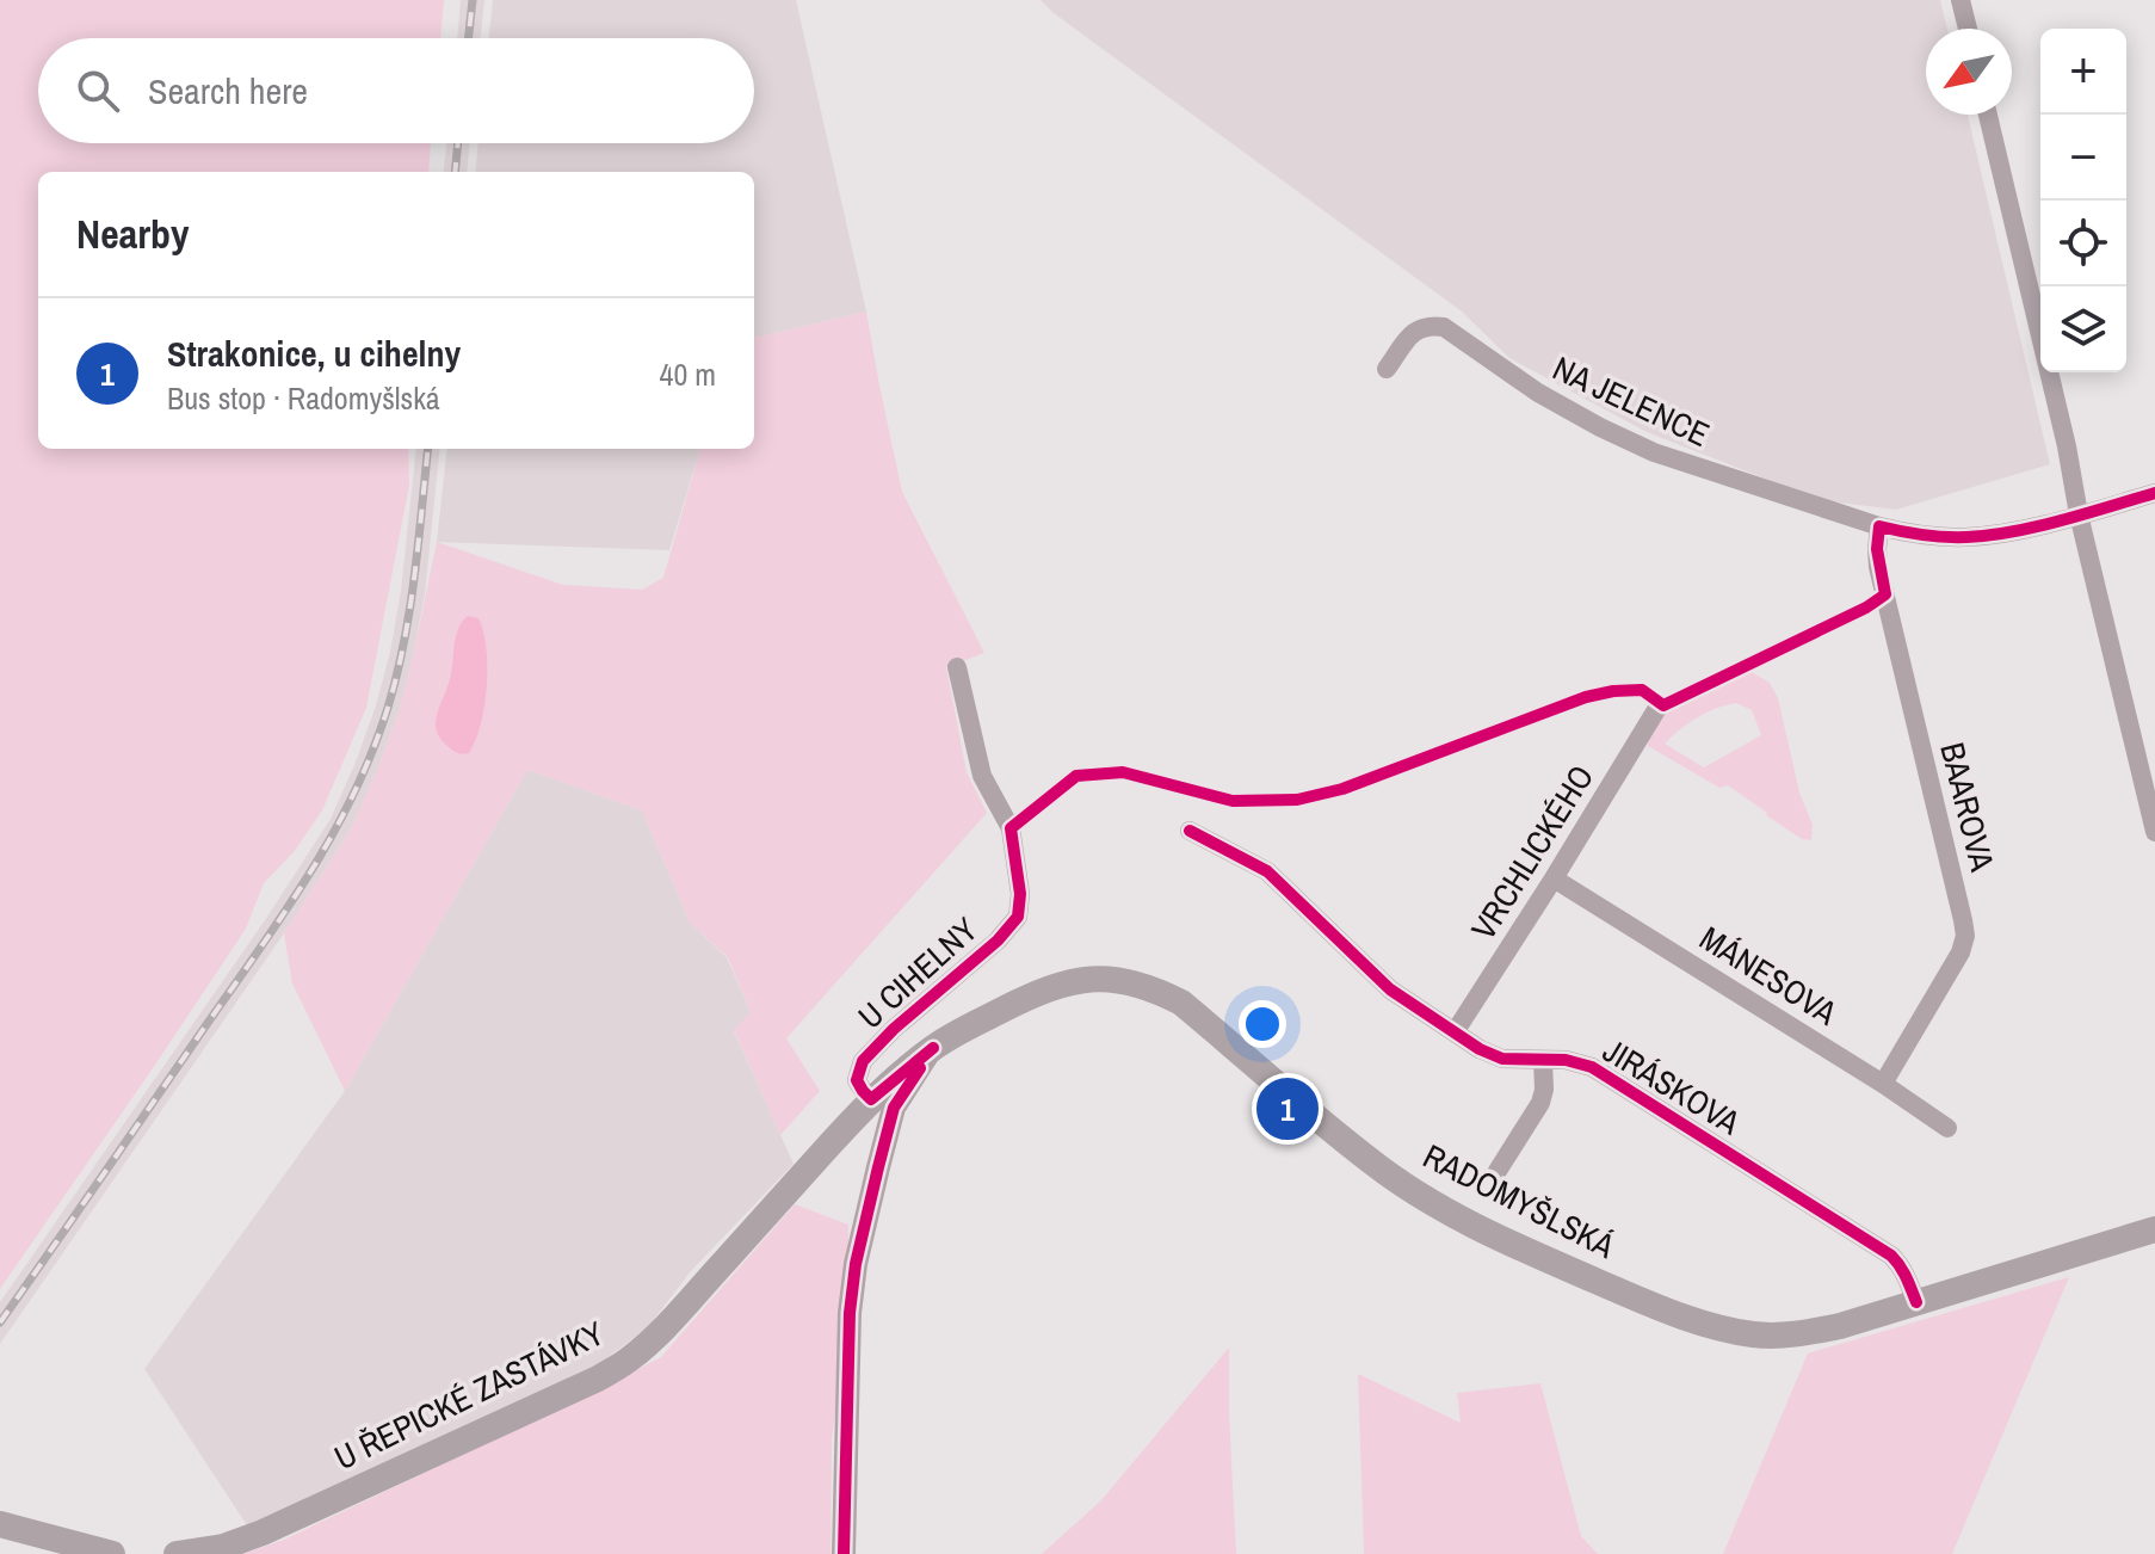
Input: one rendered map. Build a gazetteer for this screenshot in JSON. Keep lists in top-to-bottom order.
{
  "streets": {
    "main road": ["RADOMYŠLSKÁ", "U ŘEPICKÉ ZASTÁVKY"],
    "street": [
      "NA JELENCE",
      "BAAROVA",
      "VRCHLICKÉHO",
      "U CIHELNY",
      "MÁNESOVA",
      "JIRÁSKOVA"
    ]
  },
  "crossings": [
    ["NA JELENCE", "BAAROVA"],
    ["BAAROVA", "MÁNESOVA"],
    ["VRCHLICKÉHO", "MÁNESOVA"],
    ["VRCHLICKÉHO", "JIRÁSKOVA"],
    ["U CIHELNY", "RADOMYŠLSKÁ"],
    ["U CIHELNY", "U ŘEPICKÉ ZASTÁVKY"],
    ["JIRÁSKOVA", "RADOMYŠLSKÁ"],
    ["RADOMYŠLSKÁ", "U ŘEPICKÉ ZASTÁVKY"]
  ],
  "north": "bottom left",
  "page": {
    "map_buttons": ["+", "−"],
    "search": "Search here",
    "heading": "Nearby",
    "list": [
      {
        "mark": "1",
        "name": "Strakonice, u cihelny",
        "note": "Bus stop · Radomyšlská",
        "value": "40 m"
      }
    ],
    "pins": "1"
  }
}
